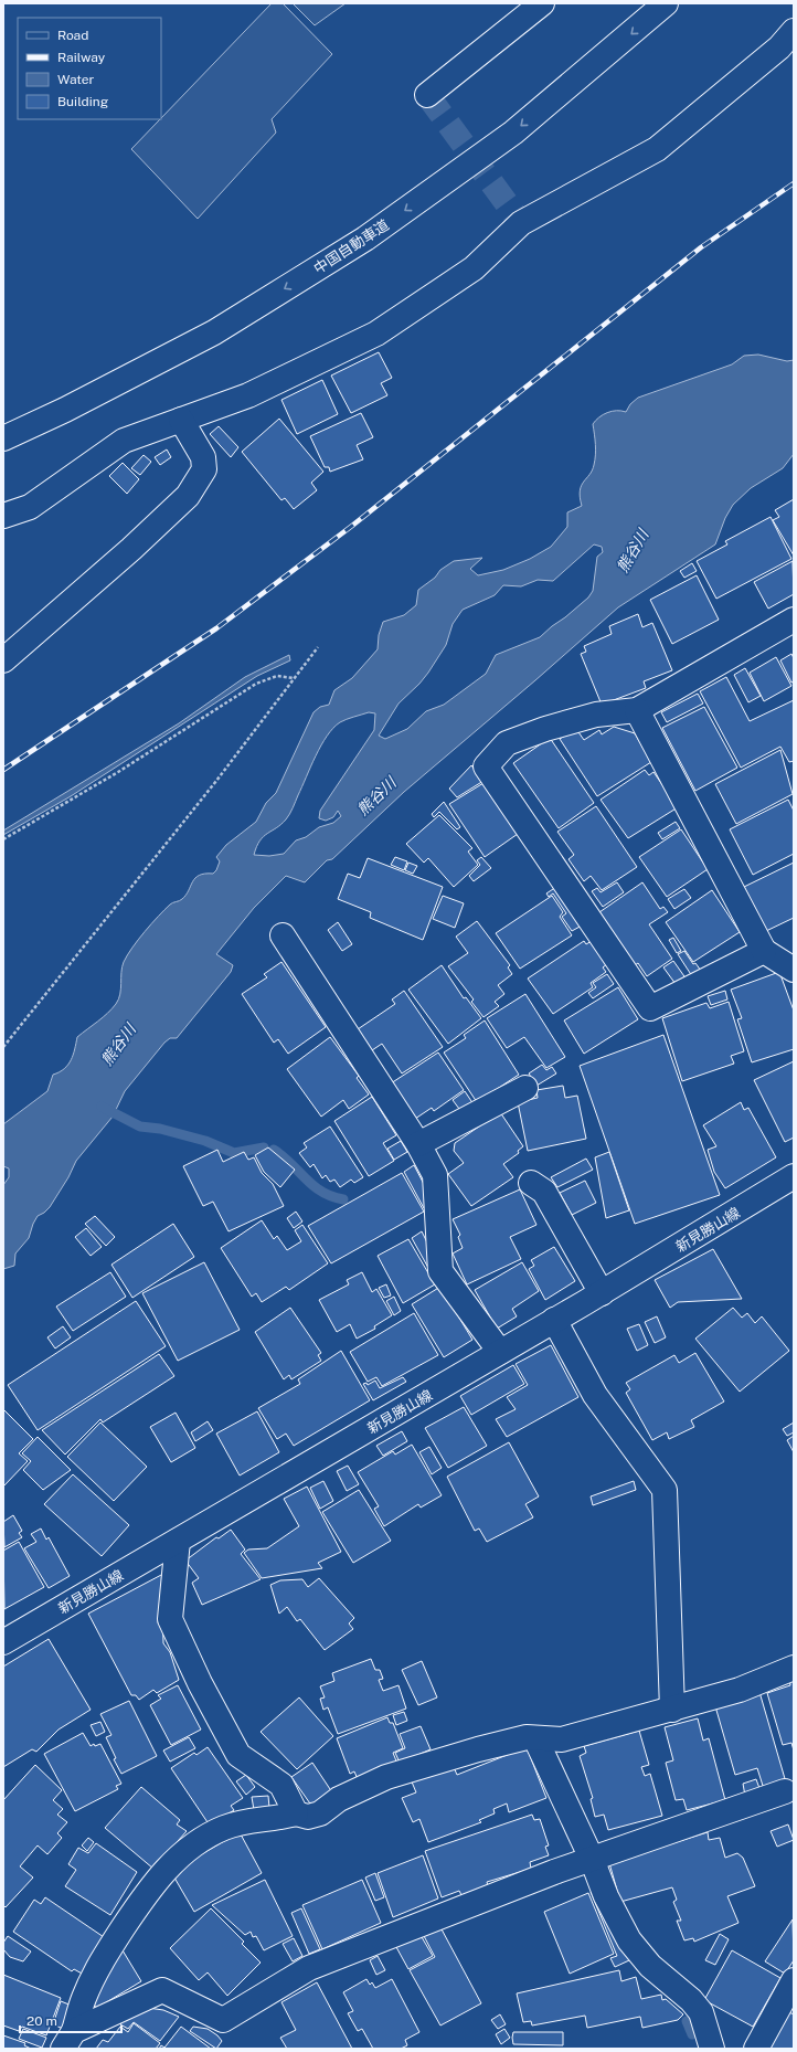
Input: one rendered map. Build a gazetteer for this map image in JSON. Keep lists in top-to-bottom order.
{
  "streets": {
    "main road": ["中国自動車道", "新見勝山線"]
  },
  "water": ["熊谷川"],
  "legend": [
    "Road",
    "Railway",
    "Water",
    "Building"
  ],
  "scale_bar": "20 m"
}
